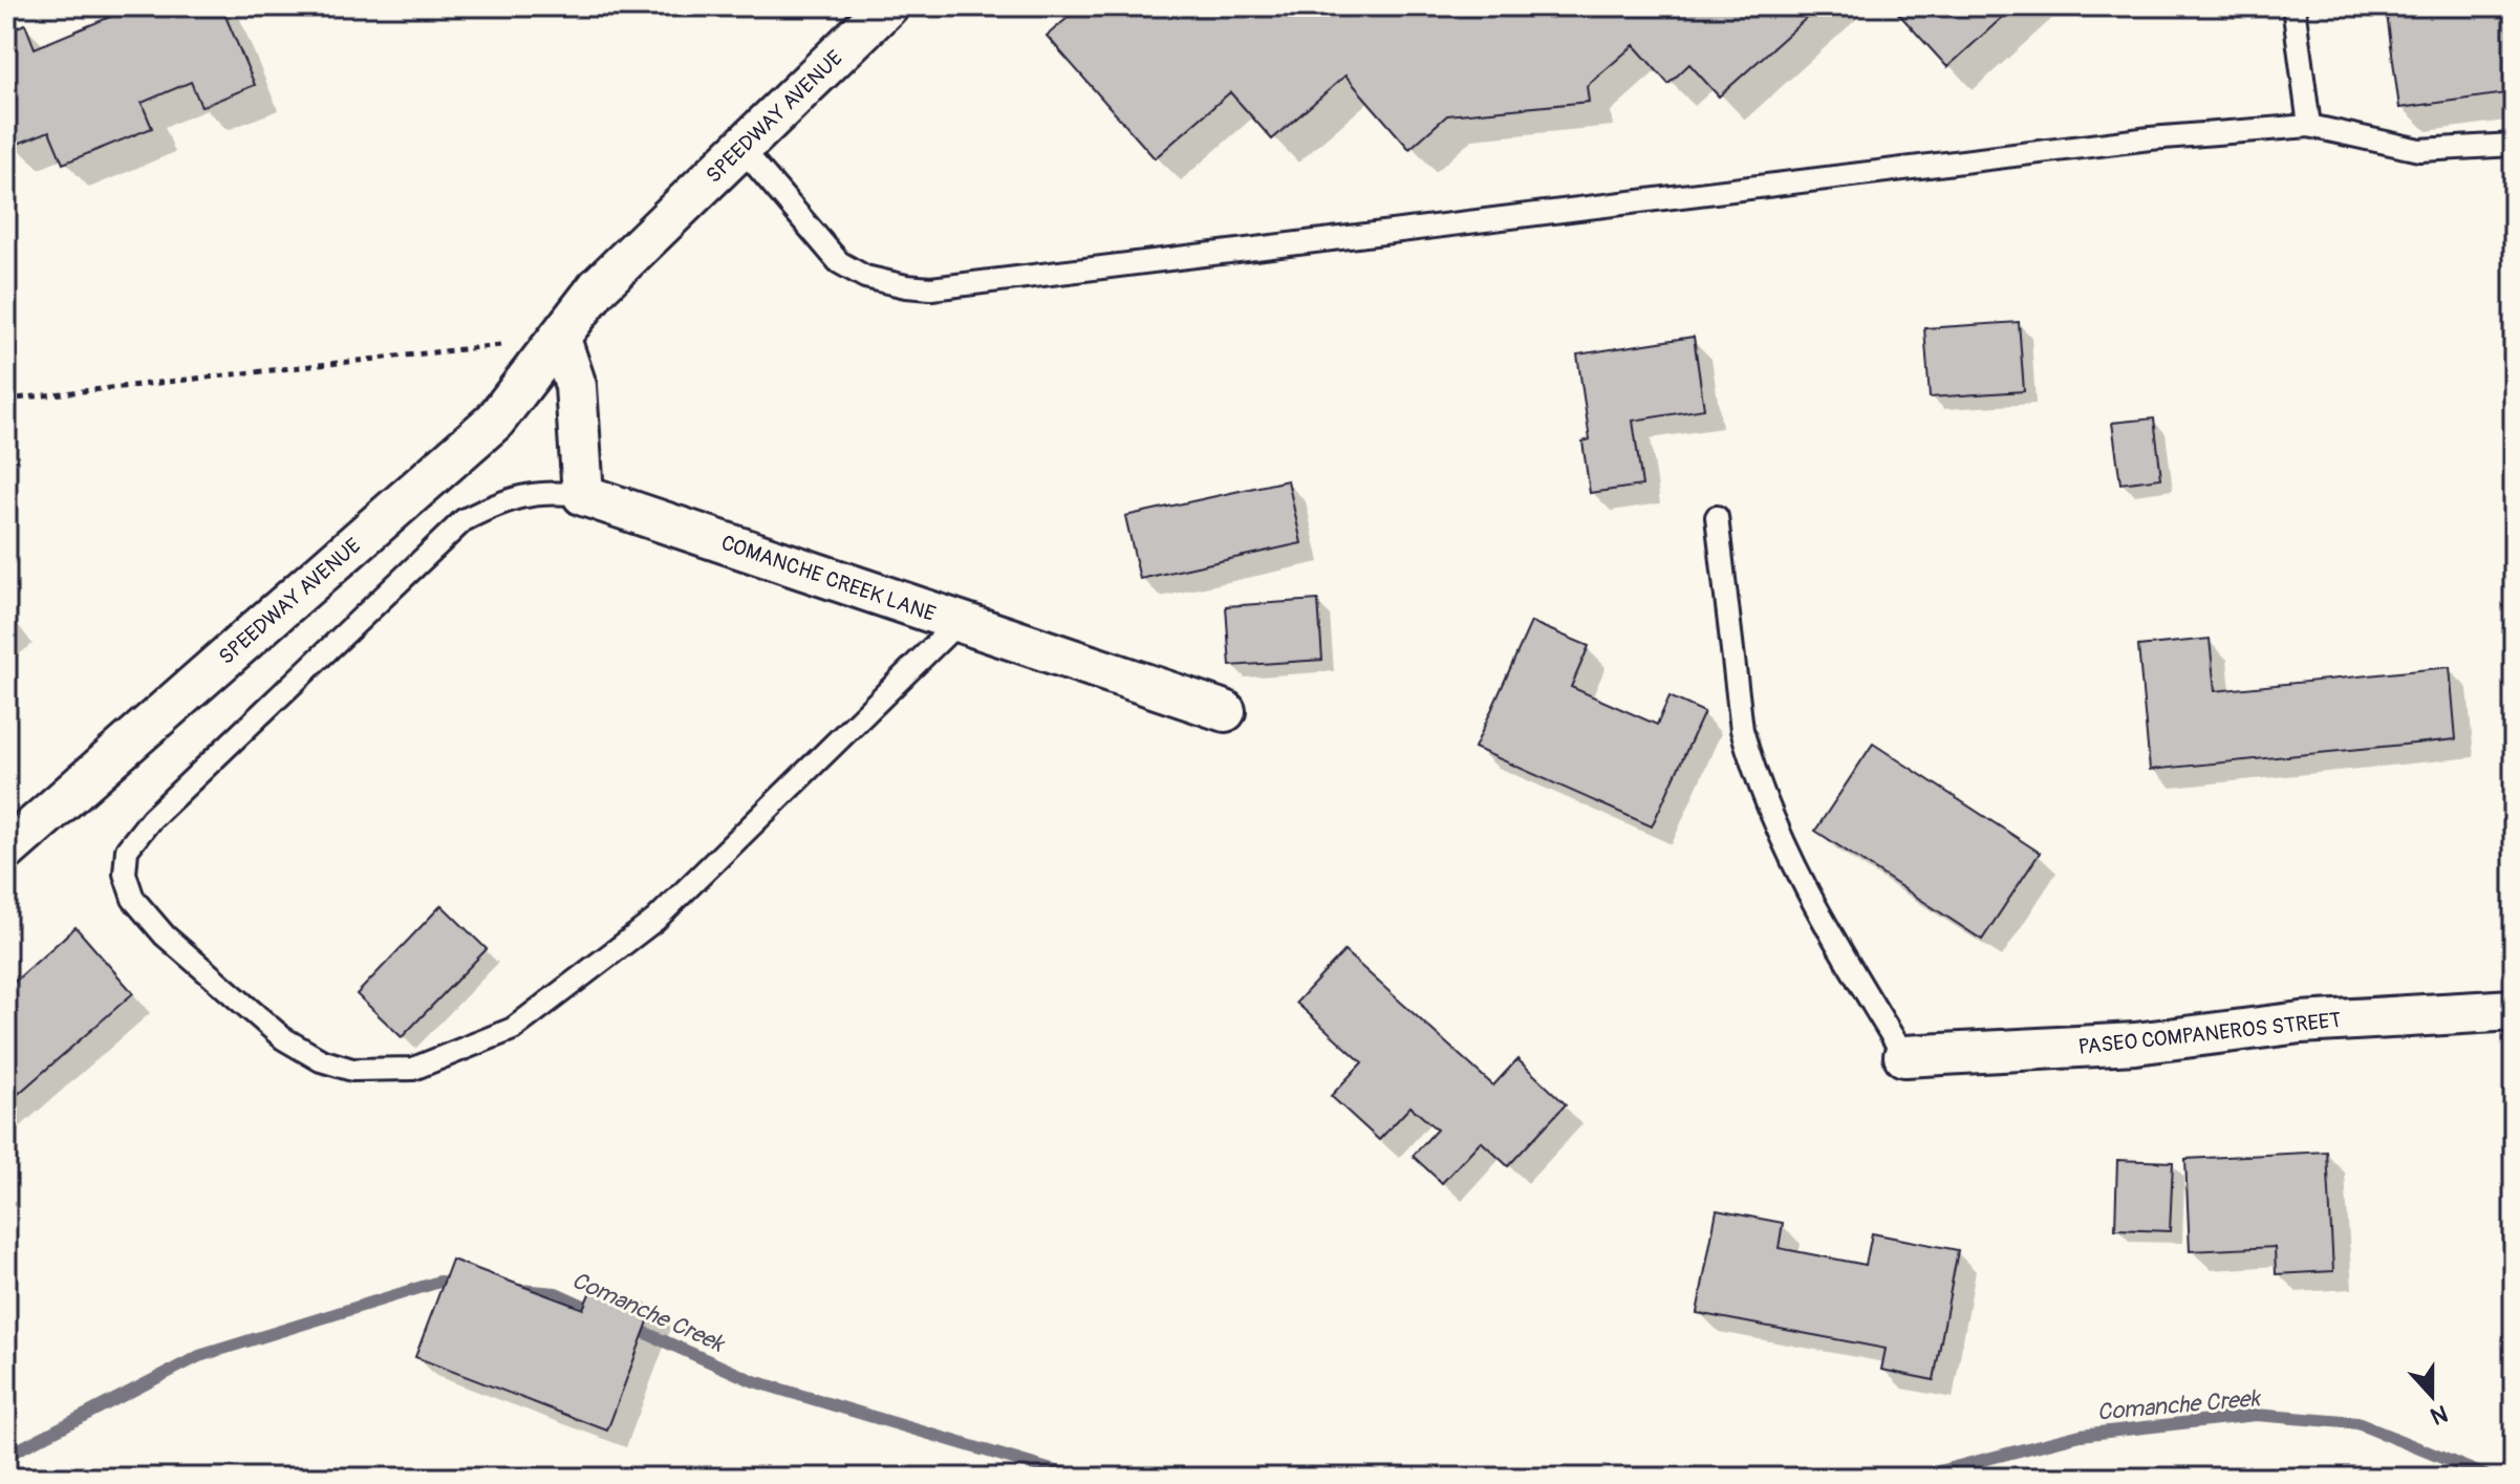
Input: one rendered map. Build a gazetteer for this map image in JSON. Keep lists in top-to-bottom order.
{
  "streets": {
    "street": ["SPEEDWAY AVENUE", "COMANCHE CREEK LANE", "PASEO COMPANEROS STREET"]
  },
  "water": ["Comanche Creek"],
  "north": "bottom"
}
